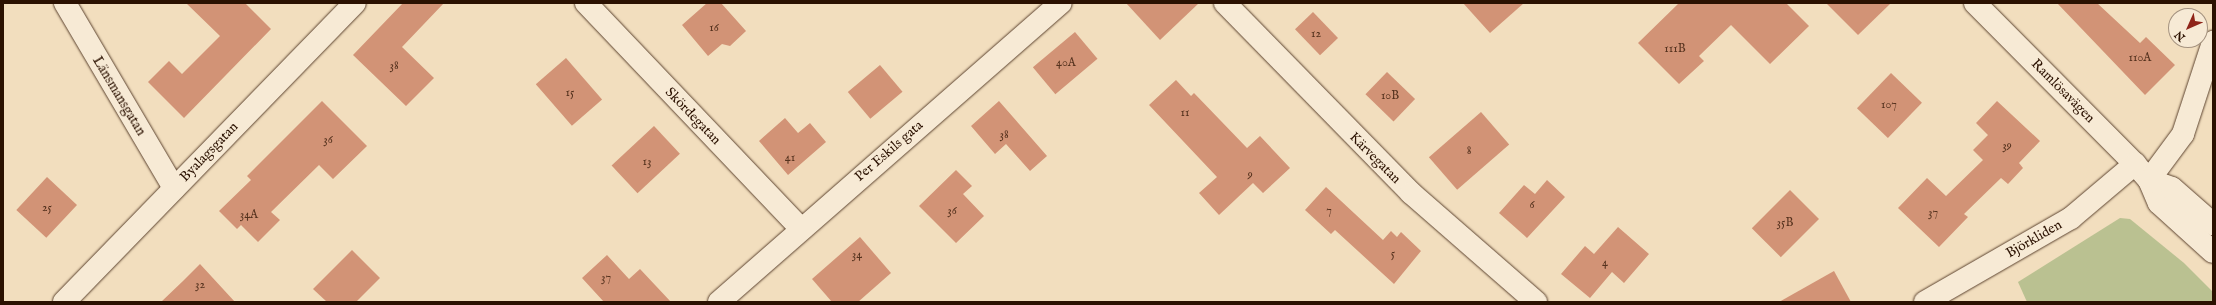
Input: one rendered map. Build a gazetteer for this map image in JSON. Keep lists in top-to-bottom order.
{
  "streets": {
    "street": [
      "Ramlösavägen",
      "Länsmansgatan",
      "Skördegatan",
      "Per Eskils gata",
      "Byalagsgatan",
      "Kärvegatan",
      "Björkliden"
    ]
  },
  "crossings": [
    ["Ramlösavägen", "Björkliden"],
    ["Länsmansgatan", "Byalagsgatan"],
    ["Skördegatan", "Per Eskils gata"]
  ],
  "house_numbers": [
    "16",
    "12",
    "111B",
    "110A",
    "40A",
    "38",
    "15",
    "10B",
    "107",
    "11",
    "38",
    "36",
    "39",
    "8",
    "41",
    "13",
    "9",
    "6",
    "25",
    "36",
    "7",
    "37",
    "34A",
    "35B",
    "5",
    "34",
    "4",
    "37",
    "32"
  ],
  "north": "bottom left"
}
